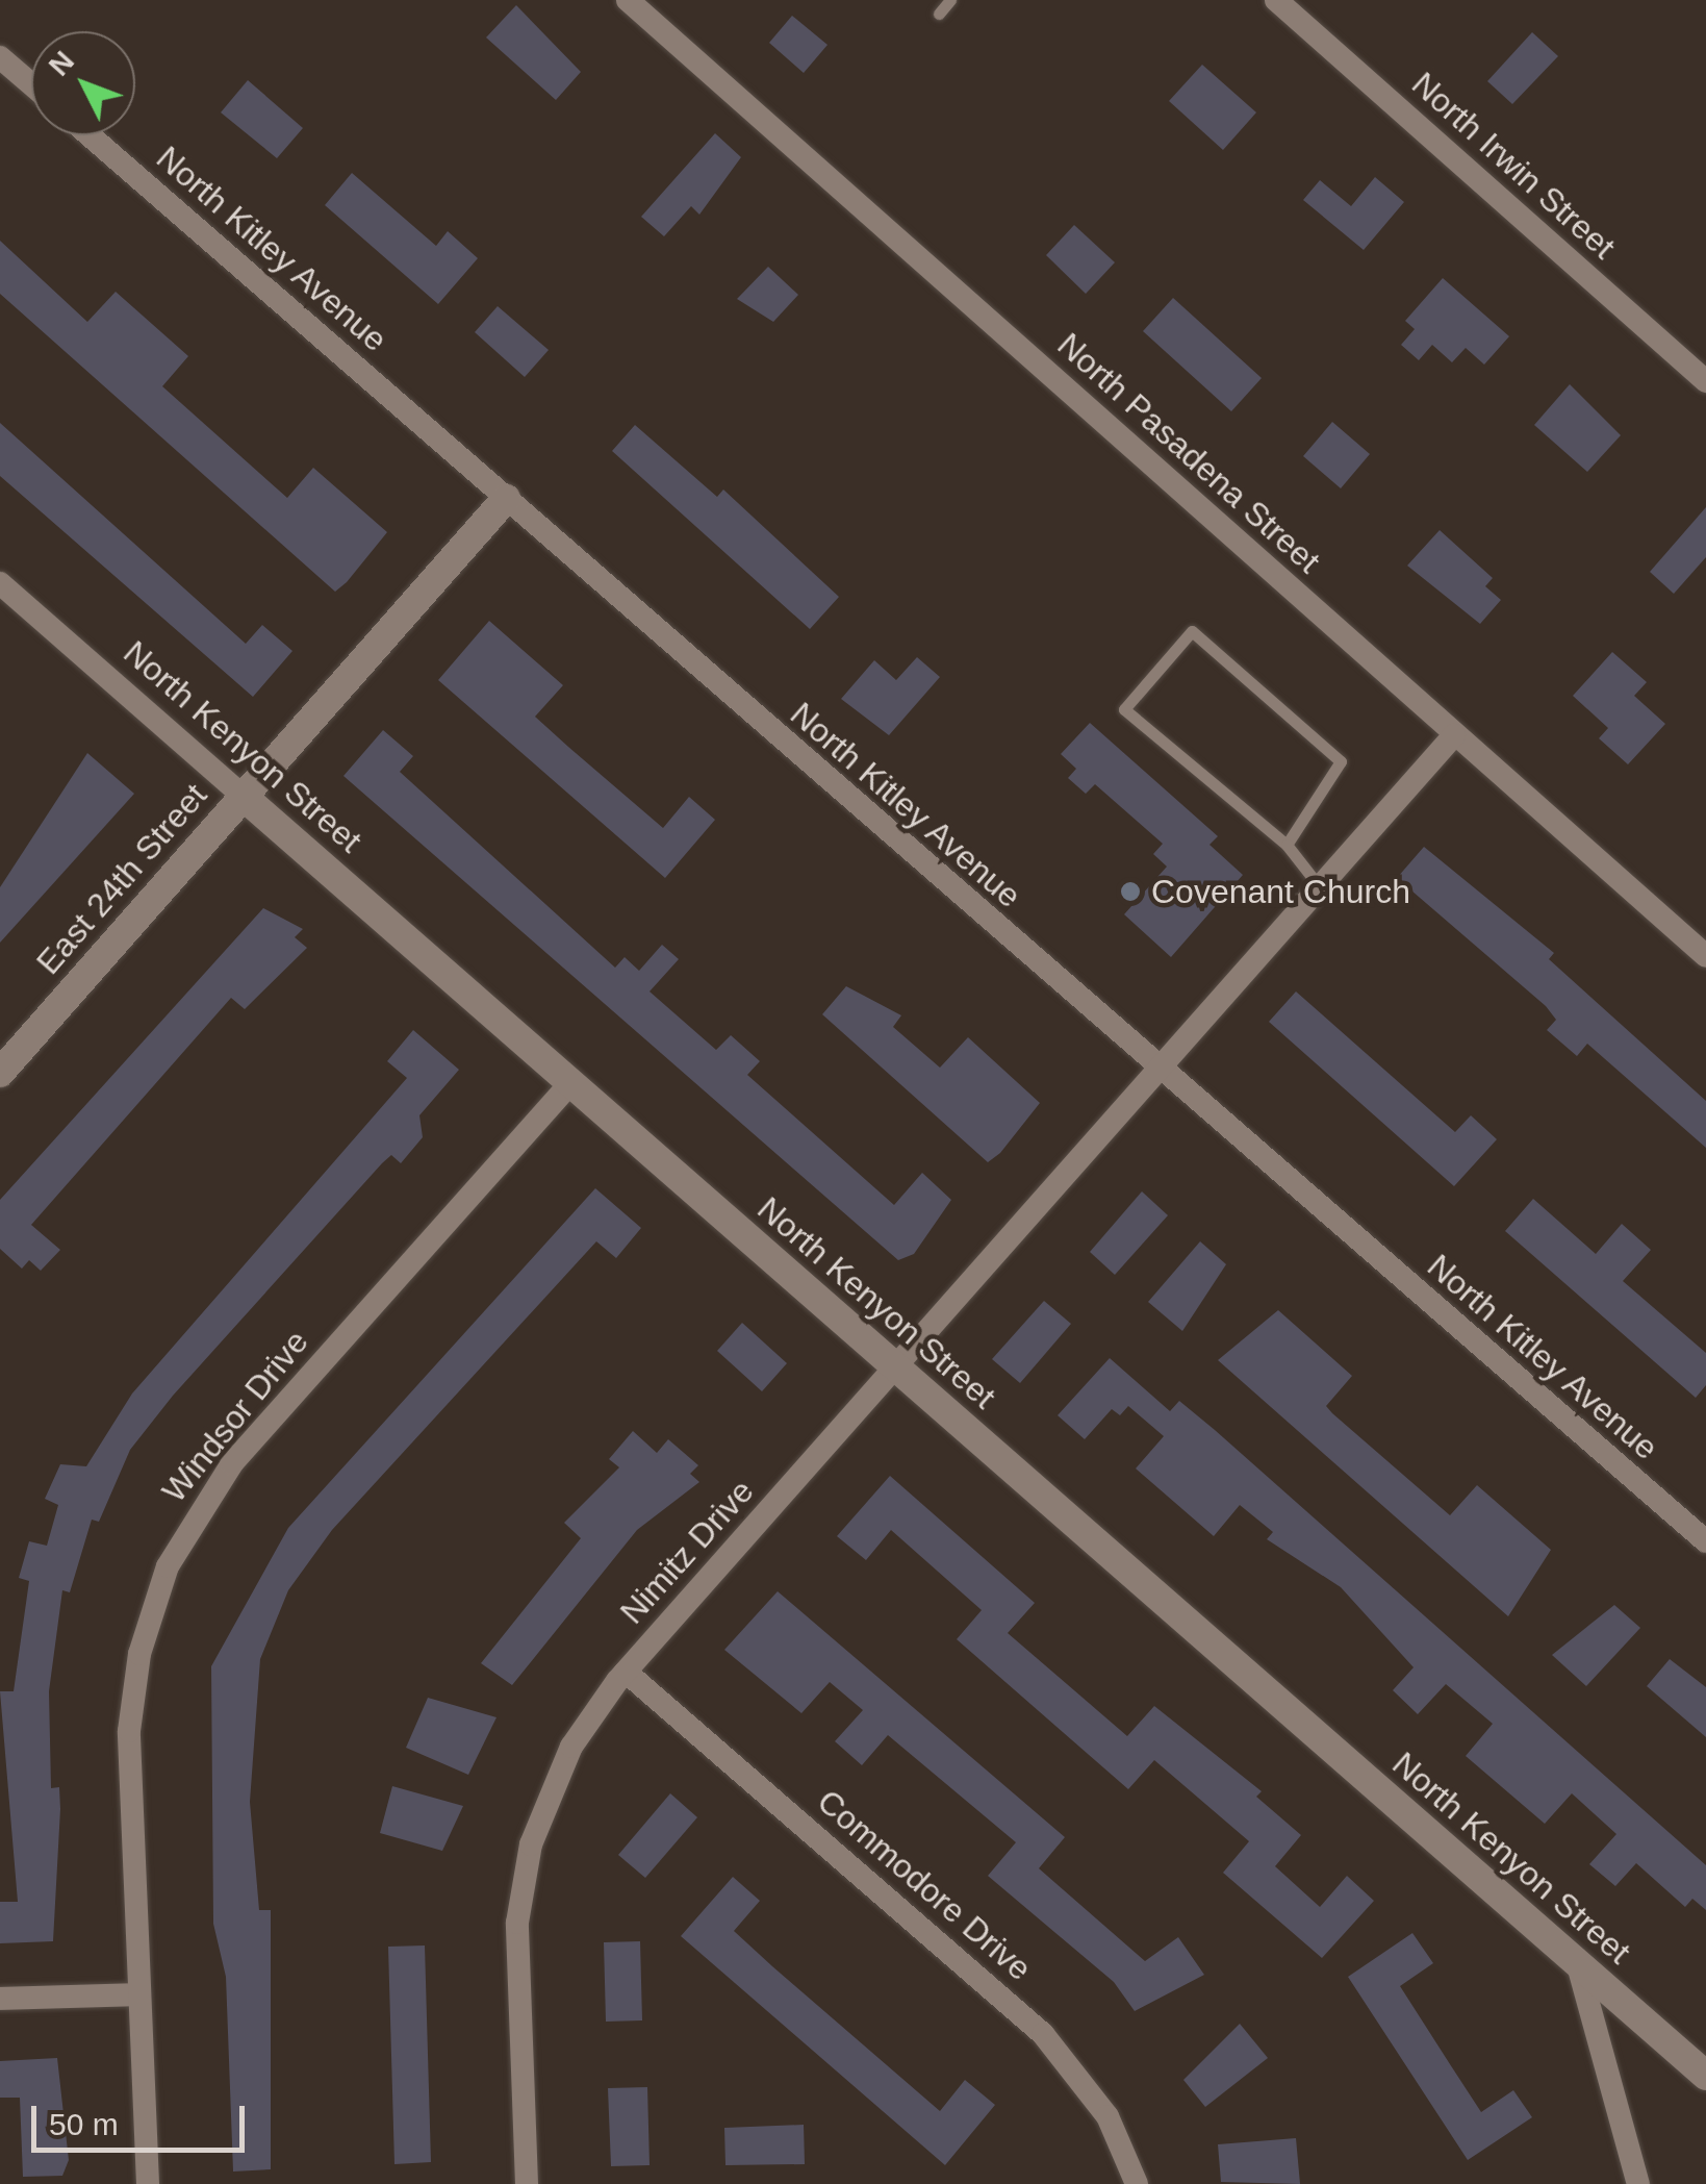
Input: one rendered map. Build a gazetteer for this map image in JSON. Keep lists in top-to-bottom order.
{
  "streets": {
    "street": [
      "North Irwin Street",
      "North Kitley Avenue",
      "North Pasadena Street",
      "North Kenyon Street",
      "East 24th Street",
      "Windsor Drive",
      "Nimitz Drive",
      "Commodore Drive"
    ]
  },
  "crossings": [
    ["North Kitley Avenue", "East 24th Street"],
    ["North Kitley Avenue", "Nimitz Drive"],
    ["North Pasadena Street", "Nimitz Drive"],
    ["North Kenyon Street", "East 24th Street"],
    ["North Kenyon Street", "Windsor Drive"],
    ["North Kenyon Street", "Nimitz Drive"],
    ["Nimitz Drive", "Commodore Drive"]
  ],
  "places": ["Covenant Church"],
  "scale_bar": "50 m",
  "north": "top left"
}
